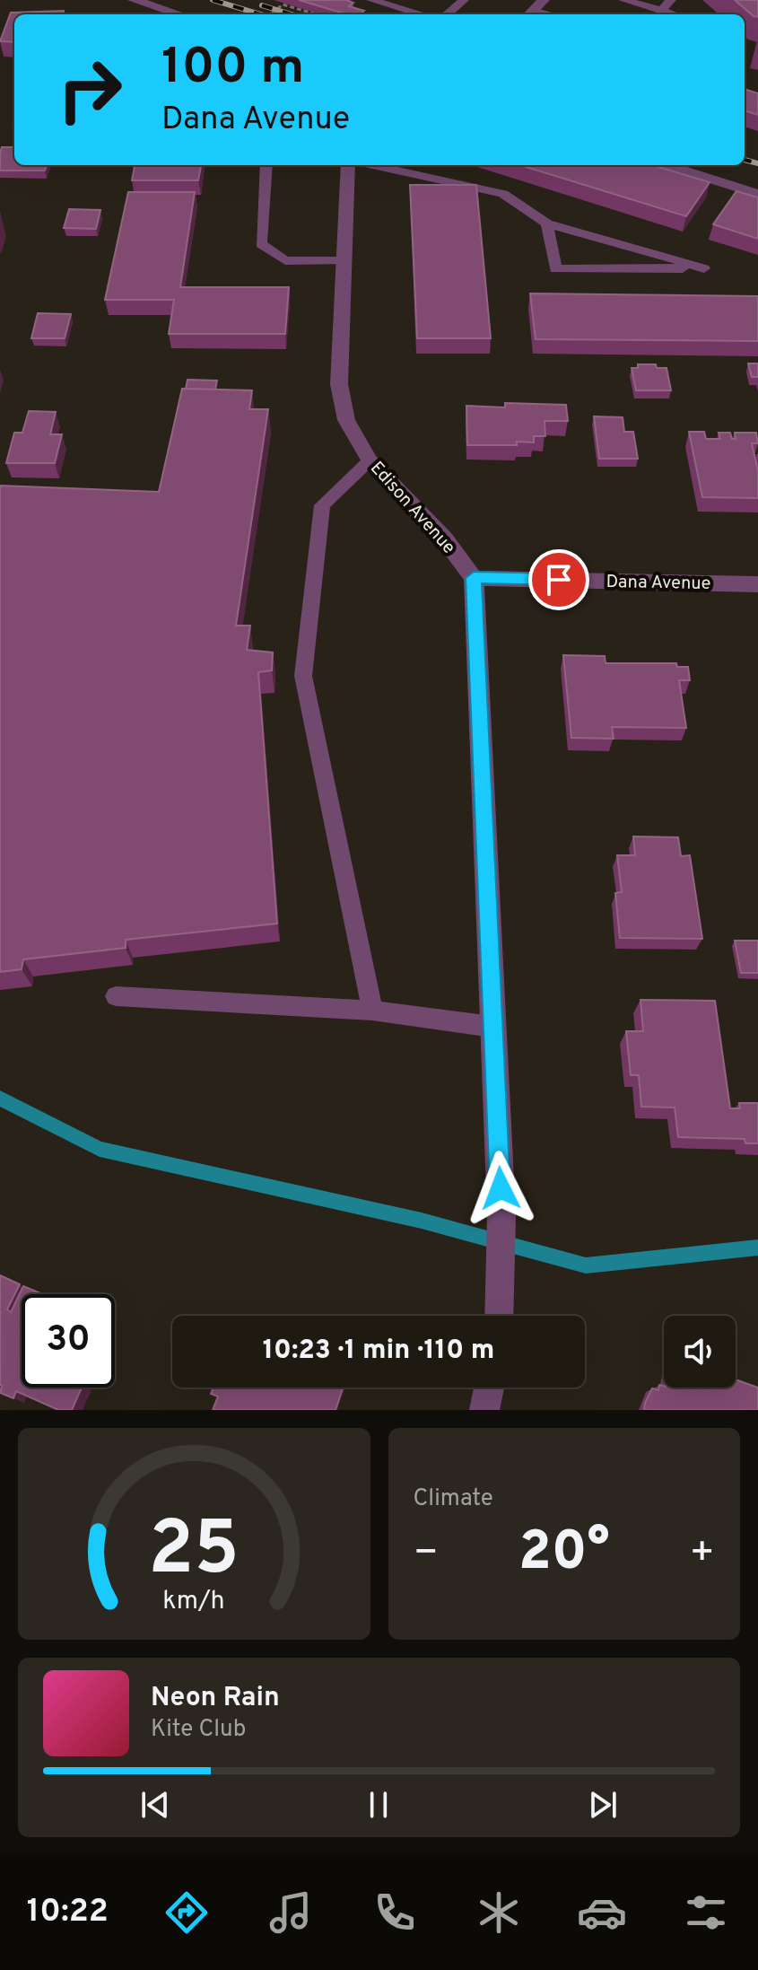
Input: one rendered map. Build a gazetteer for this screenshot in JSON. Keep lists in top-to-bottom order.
{
  "streets": {
    "street": ["Edison Avenue", "Dana Avenue"]
  },
  "crossings": [
    ["Edison Avenue", "Dana Avenue"]
  ],
  "page": {
    "turn": ["100 m", "Dana Avenue"],
    "limit": "30",
    "trip": "10:23 · 1 min · 110 m",
    "tile": "Climate",
    "heat": ["−", "20°", "+"],
    "song": ["Neon Rain", "Kite Club"],
    "tabs": "10:22",
    "gauge": ["25", "km/h"]
  }
}
